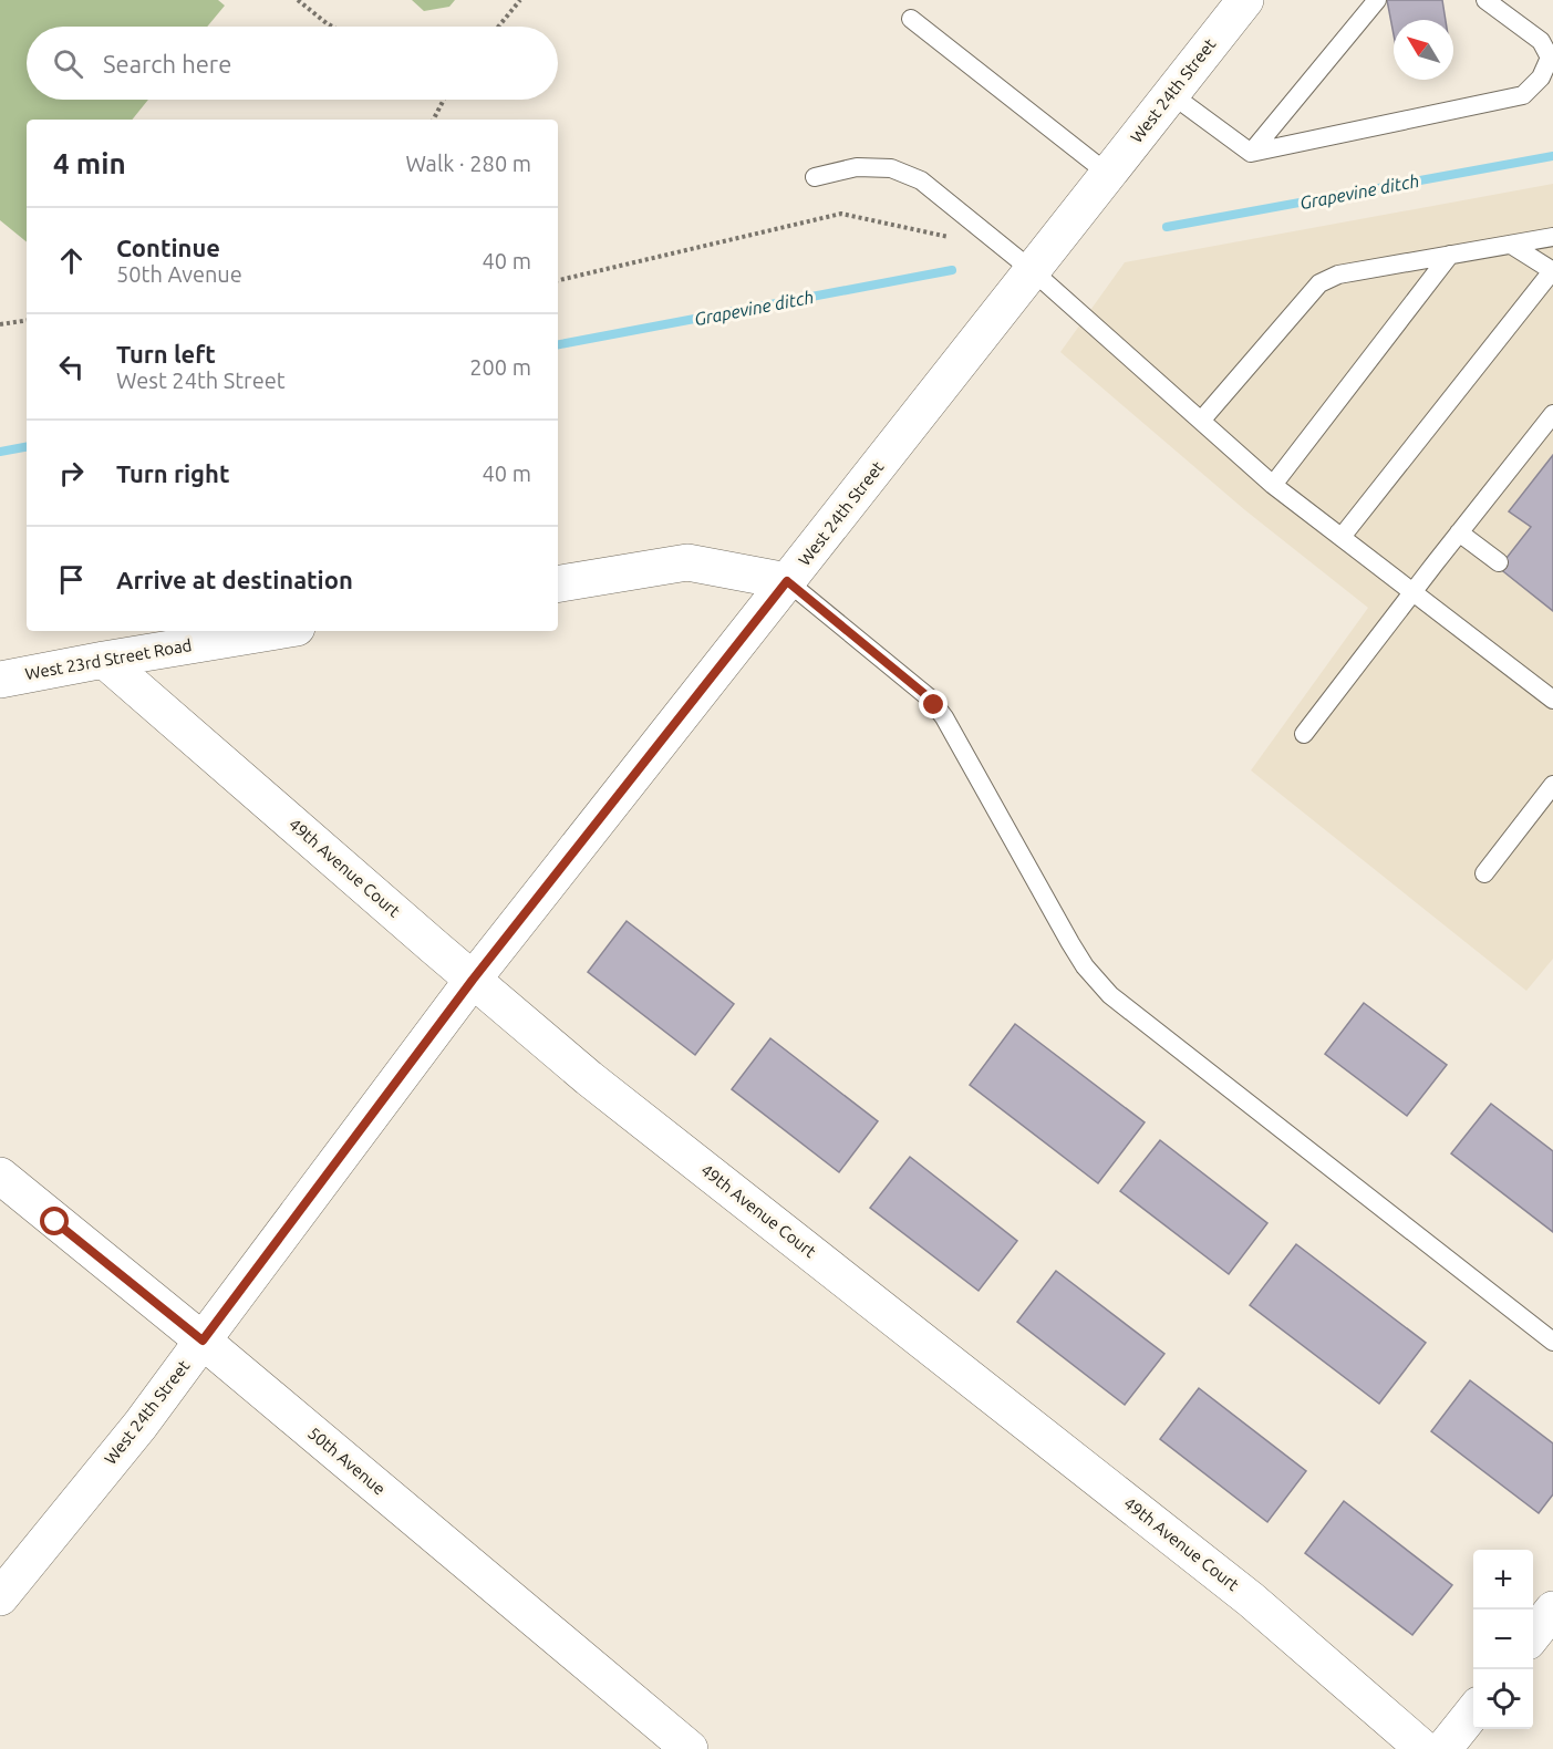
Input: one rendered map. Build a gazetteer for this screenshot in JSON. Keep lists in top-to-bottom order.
{
  "streets": {
    "street": [
      "West 24th Street",
      "West 23rd Street Road",
      "49th Avenue Court",
      "50th Avenue"
    ]
  },
  "crossings": [
    ["West 24th Street", "49th Avenue Court"],
    ["West 24th Street", "50th Avenue"],
    ["West 23rd Street Road", "49th Avenue Court"]
  ],
  "water": ["Grapevine ditch"],
  "north": "top left",
  "page": {
    "search": "Search here",
    "heading": ["4 min", "Walk · 280 m"],
    "list": [
      ["Continue", "50th Avenue", "40 m"],
      ["Turn left", "West 24th Street", "200 m"],
      ["Turn right", "40 m"],
      "Arrive at destination"
    ],
    "map_buttons": ["+", "−"]
  }
}
